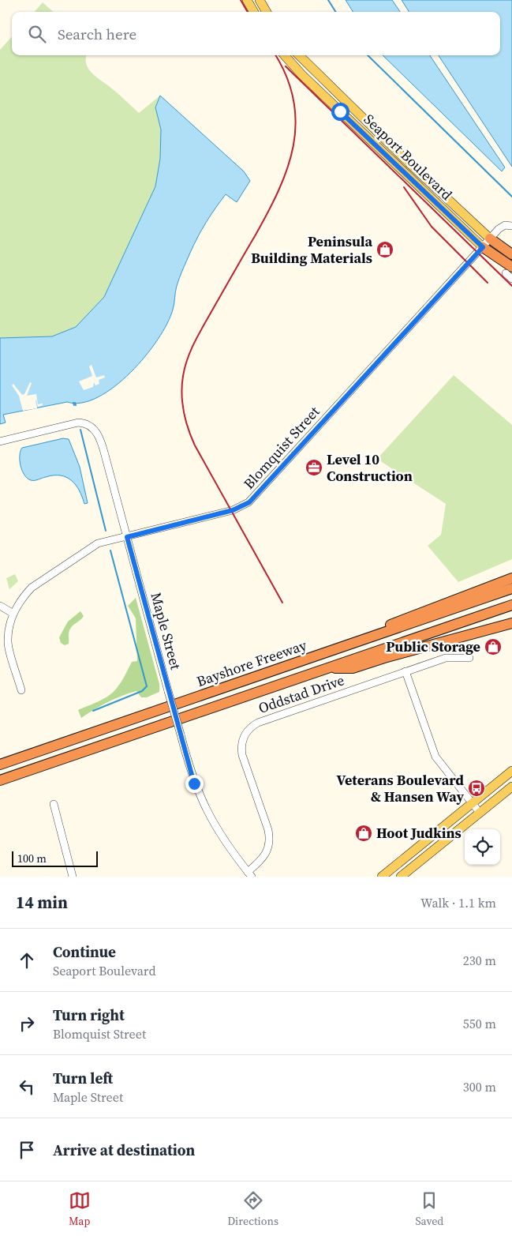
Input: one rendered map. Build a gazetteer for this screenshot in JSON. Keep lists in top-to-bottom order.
{
  "streets": {
    "highway": ["Bayshore Freeway"],
    "main road": ["Seaport Boulevard"],
    "street": ["Blomquist Street", "Maple Street", "Oddstad Drive"]
  },
  "crossings": [
    ["Seaport Boulevard", "Blomquist Street"],
    ["Blomquist Street", "Maple Street"],
    ["Maple Street", "Oddstad Drive"]
  ],
  "places": {
    "shop": ["Peninsula Building Materials", "Public Storage", "Hoot Judkins"],
    "office": ["Level 10 Construction"],
    "bus stop": ["Veterans Boulevard & Hansen Way"]
  },
  "scale_bar": "100 m",
  "page": {
    "search": "Search here",
    "scale": "100 m",
    "heading": ["14 min", "Walk · 1.1 km"],
    "list": [
      ["Continue", "Seaport Boulevard", "230 m"],
      ["Turn right", "Blomquist Street", "550 m"],
      ["Turn left", "Maple Street", "300 m"],
      "Arrive at destination"
    ],
    "nav": ["Map", "Directions", "Saved"]
  }
}
